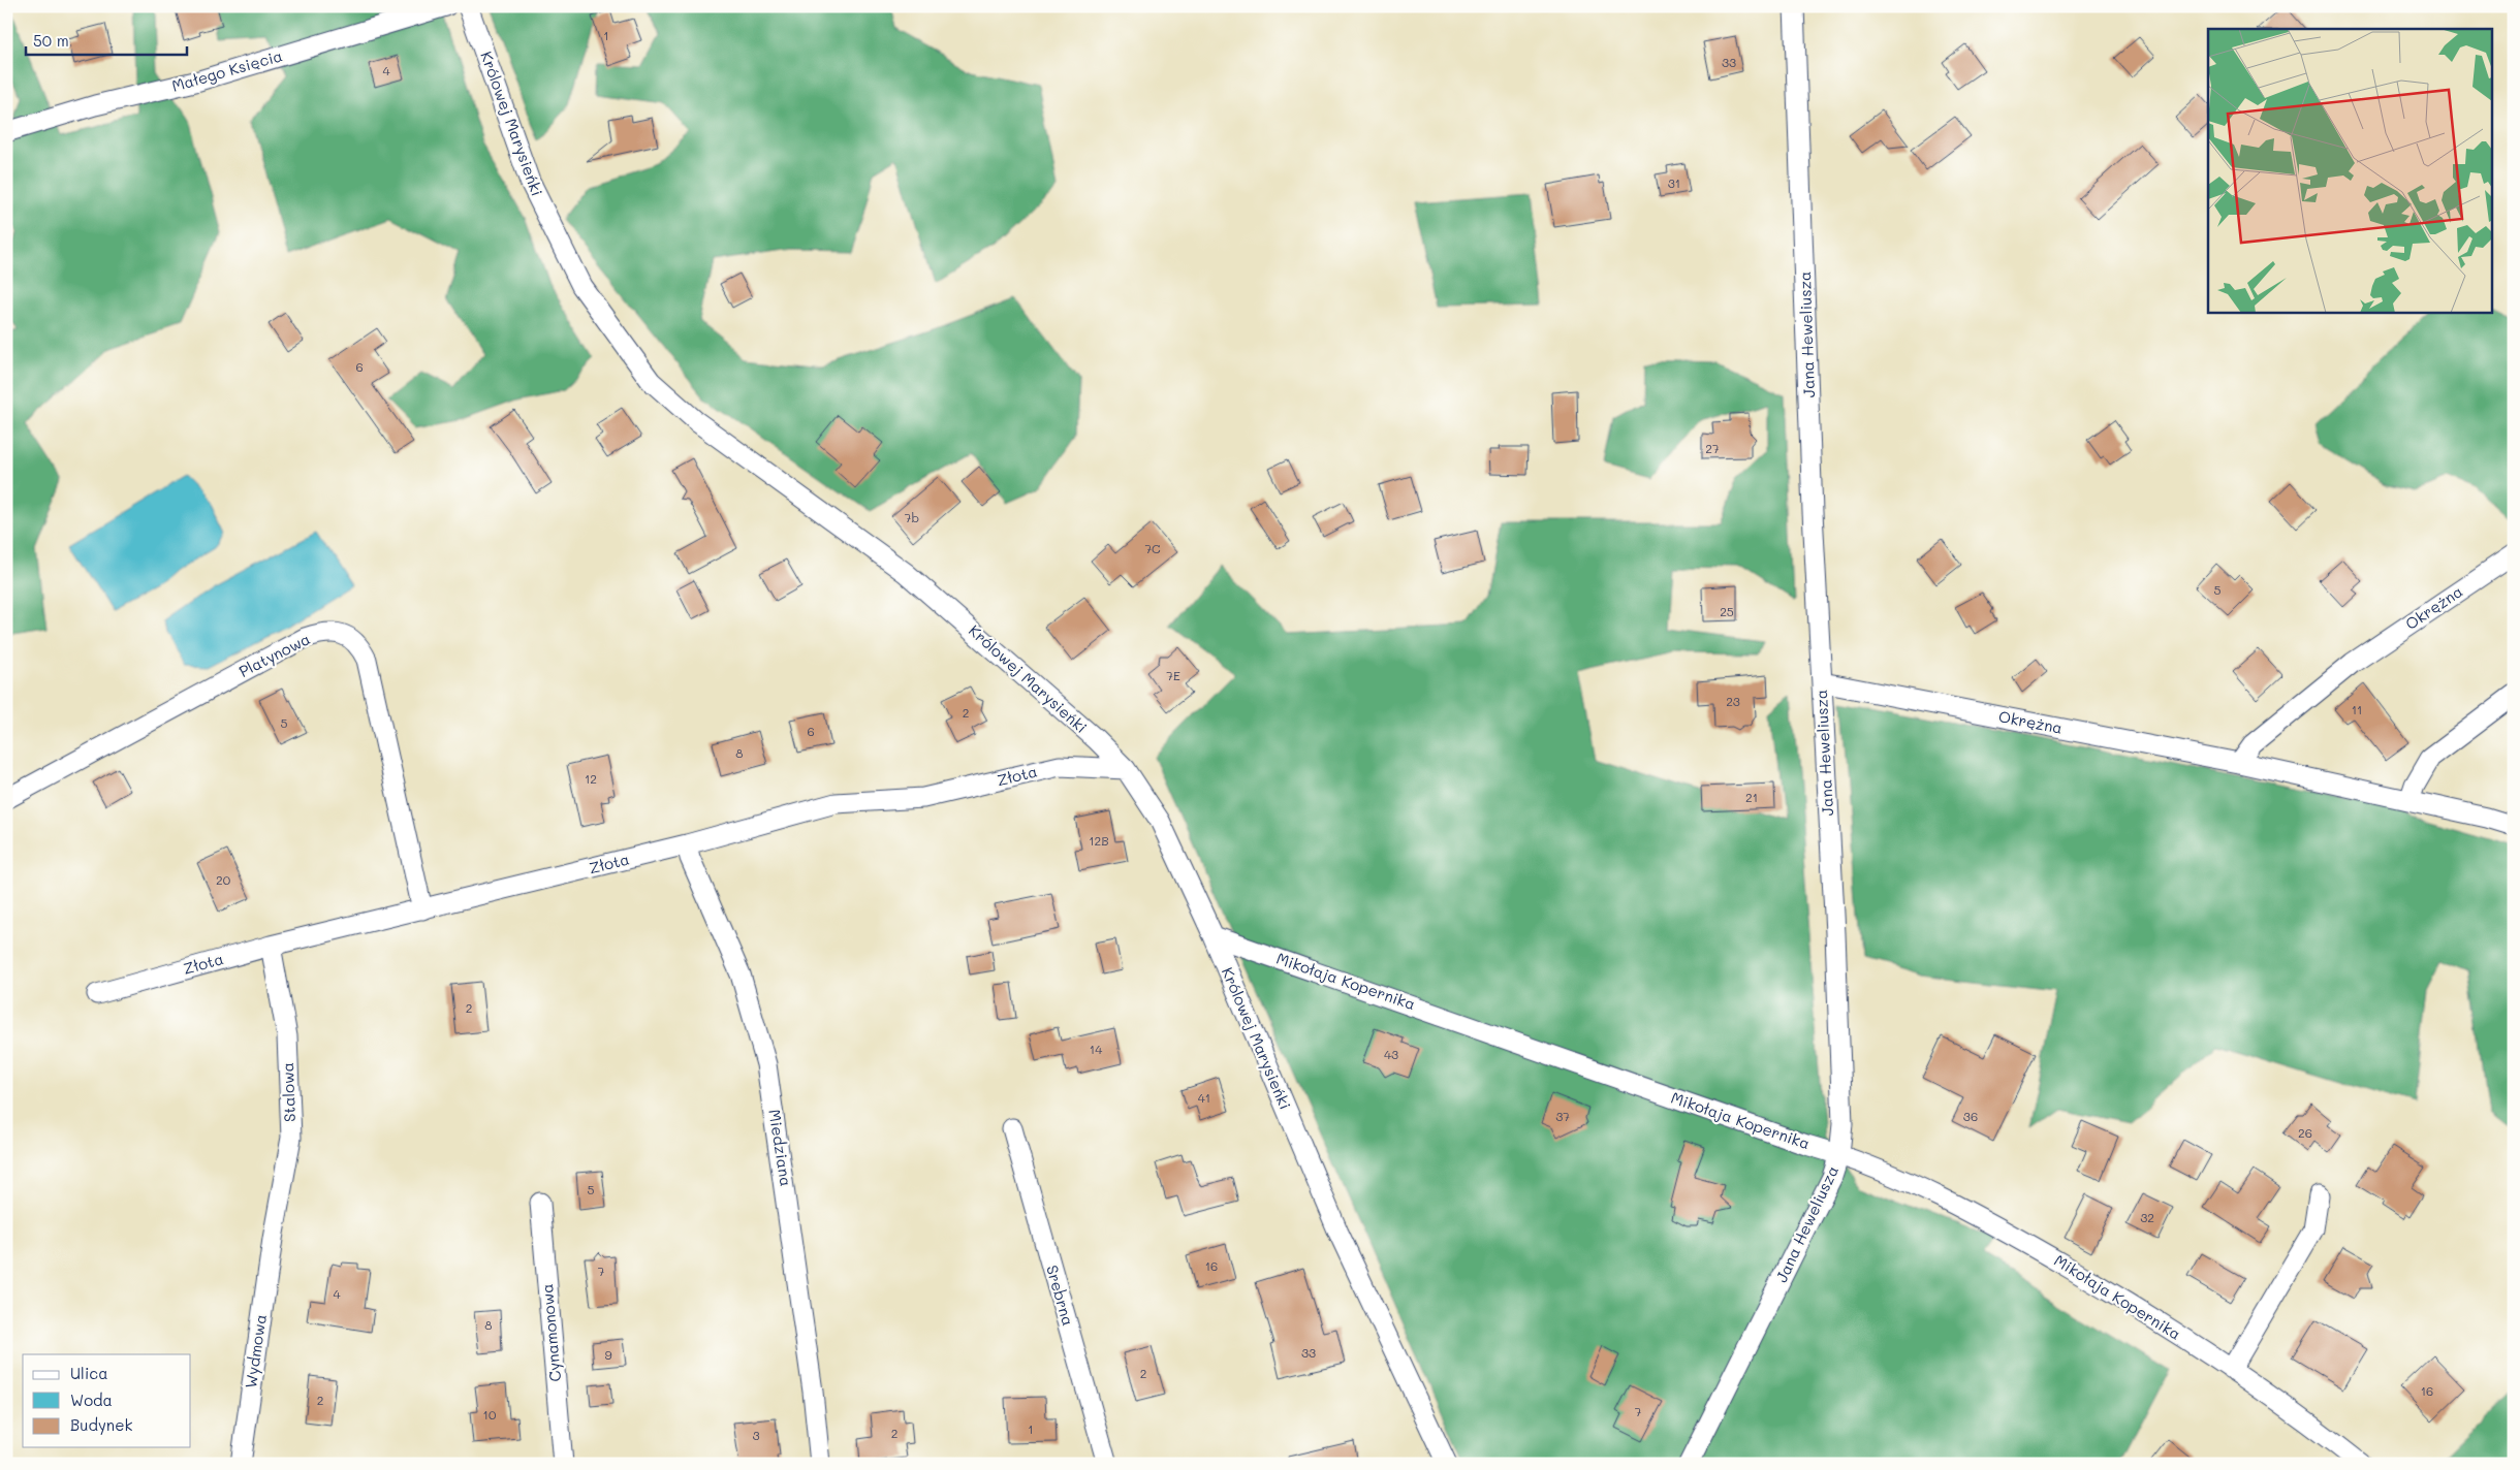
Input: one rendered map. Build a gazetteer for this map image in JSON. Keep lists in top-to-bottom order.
{
  "streets": {
    "street": [
      "Małego Księcia",
      "Królowej Marysieńki",
      "Jana Heweliusza",
      "Okrężna",
      "Platynowa",
      "Złota",
      "Mikołaja Kopernika",
      "Stalowa",
      "Miedziana",
      "Srebrna",
      "Cynamonowa",
      "Wydmowa"
    ]
  },
  "crossings": [
    ["Królowej Marysieńki", "Złota"],
    ["Królowej Marysieńki", "Mikołaja Kopernika"],
    ["Jana Heweliusza", "Okrężna"],
    ["Jana Heweliusza", "Mikołaja Kopernika"],
    ["Platynowa", "Złota"],
    ["Złota", "Stalowa"],
    ["Złota", "Miedziana"],
    ["Stalowa", "Wydmowa"]
  ],
  "house_numbers": [
    "1",
    "33",
    "4",
    "31",
    "6",
    "27",
    "7b",
    "7C",
    "5",
    "25",
    "7E",
    "23",
    "11",
    "2",
    "5",
    "6",
    "8",
    "12",
    "21",
    "12B",
    "20",
    "2",
    "14",
    "43",
    "41",
    "37",
    "36",
    "26",
    "5",
    "32",
    "16",
    "7",
    "4",
    "8",
    "33",
    "9",
    "2",
    "16",
    "2",
    "7",
    "10",
    "1",
    "2",
    "3"
  ],
  "legend": ["Ulica", "Woda", "Budynek"],
  "scale_bar": "50 m"
}
